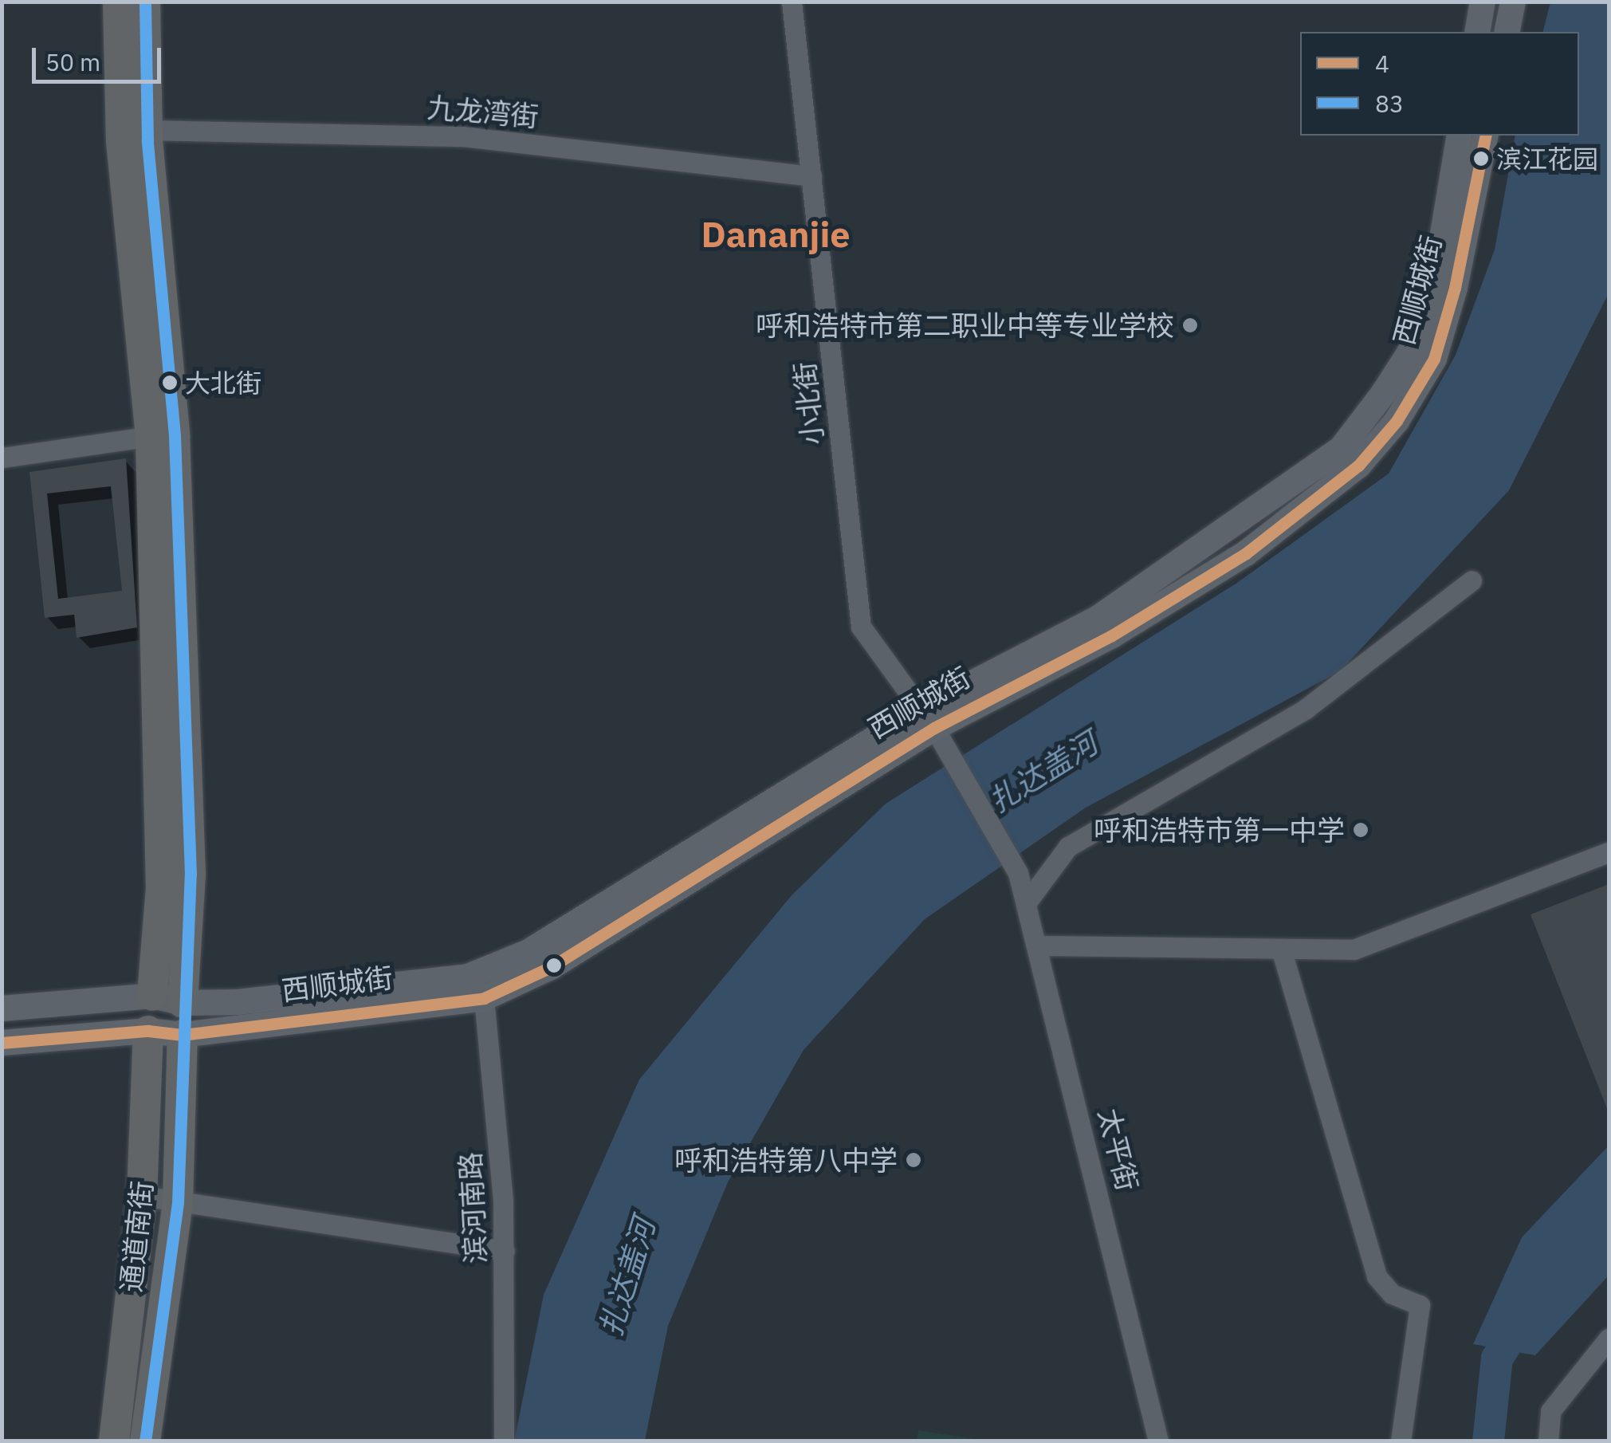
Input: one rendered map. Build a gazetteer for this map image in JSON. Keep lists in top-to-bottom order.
{
  "streets": {
    "highway": ["通道南街"],
    "main road": ["西顺城街"],
    "street": [
      "九龙湾街",
      "小北街",
      "太平街",
      "滨河南路"
    ]
  },
  "crossings": [
    ["九龙湾街", "小北街"],
    ["西顺城街", "小北街"],
    ["西顺城街", "滨河南路"],
    ["西顺城街", "通道南街"],
    ["小北街", "太平街"]
  ],
  "districts": ["Dananjie"],
  "water": ["扎达盖河"],
  "places": [
    "滨江花园",
    "呼和浩特市第二职业中等专业学校",
    "大北街",
    "呼和浩特市第一中学",
    "呼和浩特第八中学"
  ],
  "lines": ["transit line 83", "transit line 4"],
  "legend": ["4", "83"],
  "scale_bar": "50 m"
}
